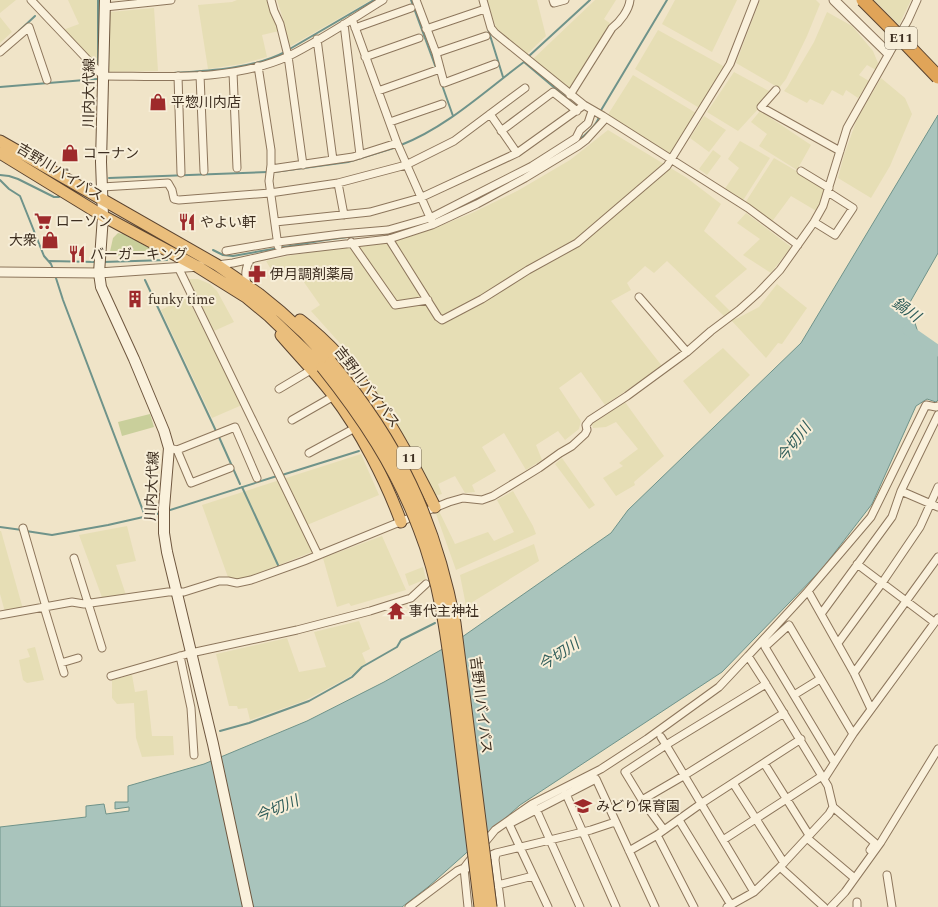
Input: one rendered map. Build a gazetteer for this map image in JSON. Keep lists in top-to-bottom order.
{
  "streets": {
    "highway": ["E11", "吉野川バイパス", "11"],
    "main road": ["川内大代線"]
  },
  "crossings": [
    ["川内大代線", "吉野川バイパス"],
    ["吉野川バイパス", "11"]
  ],
  "water": ["鍋川", "今切川"],
  "places": {
    "shop": ["平惣川内店", "コーナン", "大衆"],
    "supermarket": ["ローソン"],
    "restaurant": ["やよい軒", "バーガーキング"],
    "pharmacy": ["伊月調剤薬局"],
    "building": ["funky time"],
    "temple": ["事代主神社"],
    "school or university": ["みどり保育園"]
  }
}
